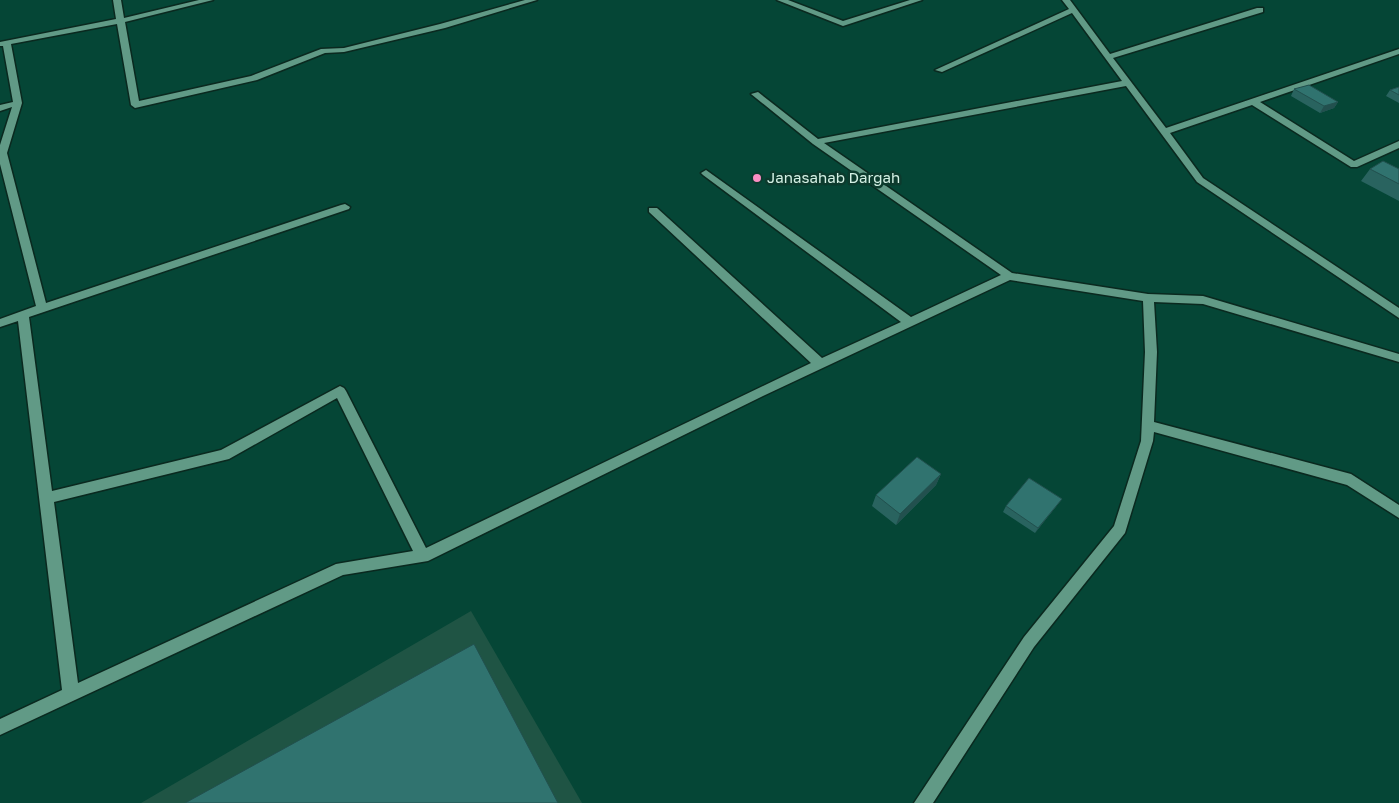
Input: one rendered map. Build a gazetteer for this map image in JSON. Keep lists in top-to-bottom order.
{
  "places": ["Janasahab Dargah"]
}
